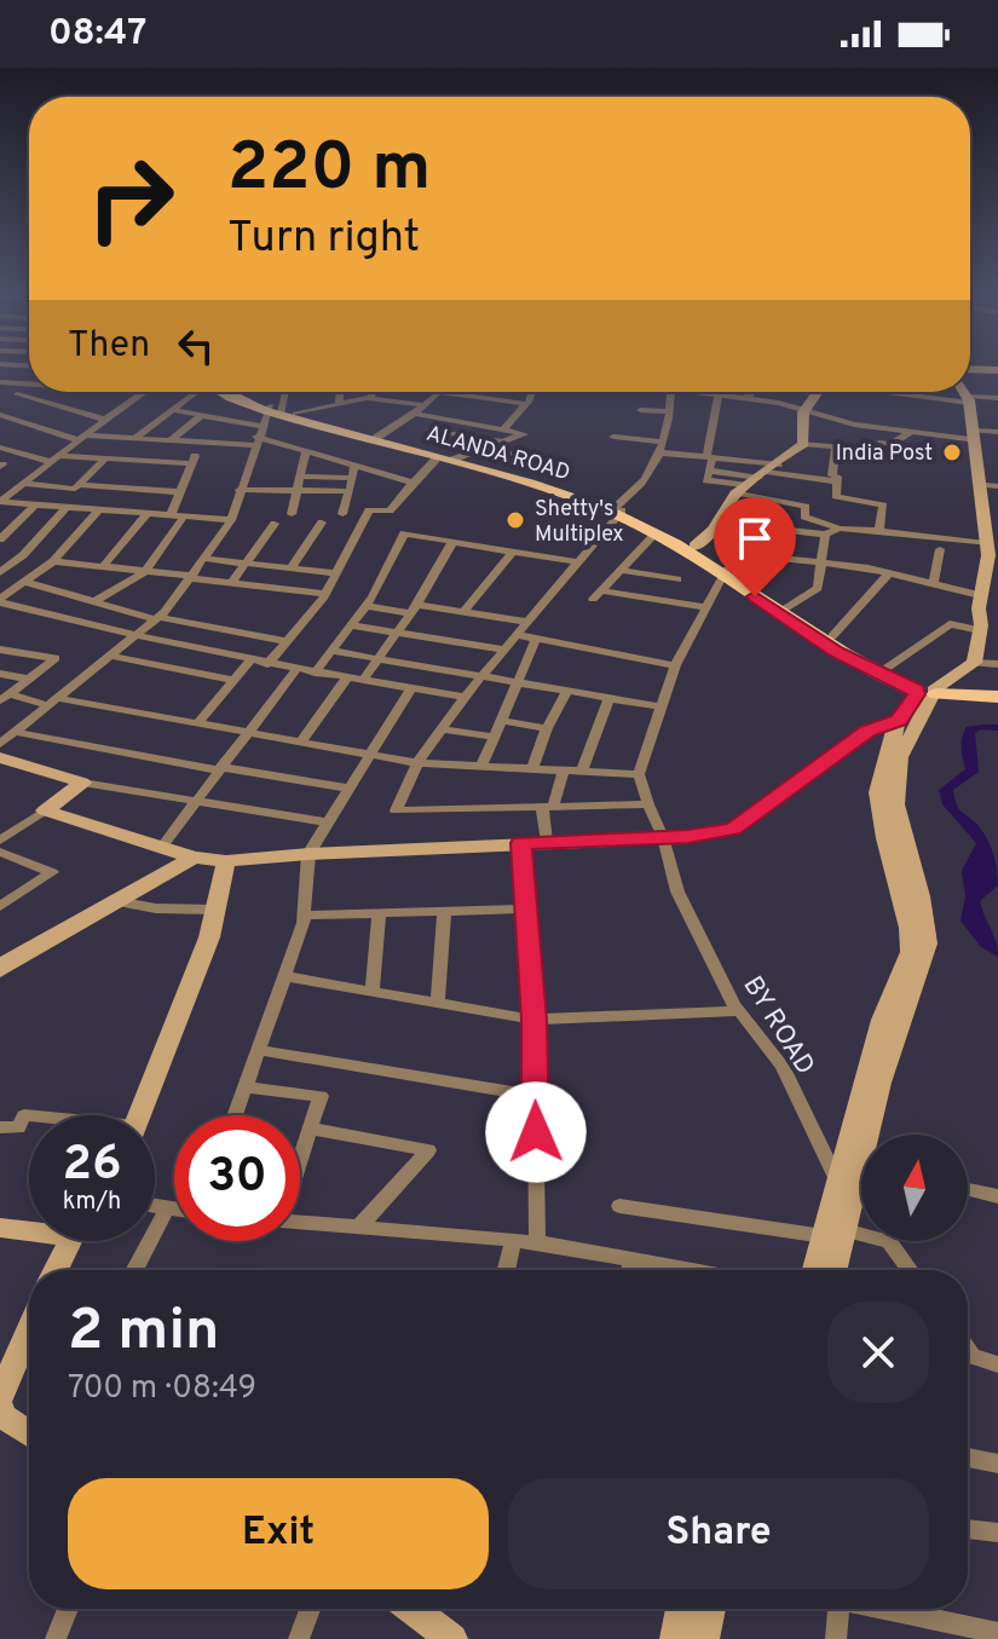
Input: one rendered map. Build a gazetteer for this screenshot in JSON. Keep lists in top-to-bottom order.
{
  "streets": {
    "main road": ["ALANDA ROAD"],
    "street": ["BY ROAD"]
  },
  "places": ["India Post", "Shetty's Multiplex"],
  "north": "top",
  "page": {
    "status": "08:47",
    "turn": ["220 m", "Turn right"],
    "then": "Then",
    "speed": "26 km/h",
    "limit": "30",
    "heading": ["2 min", "700 m · 08:49"],
    "buttons": ["Exit", "Share"]
  }
}
